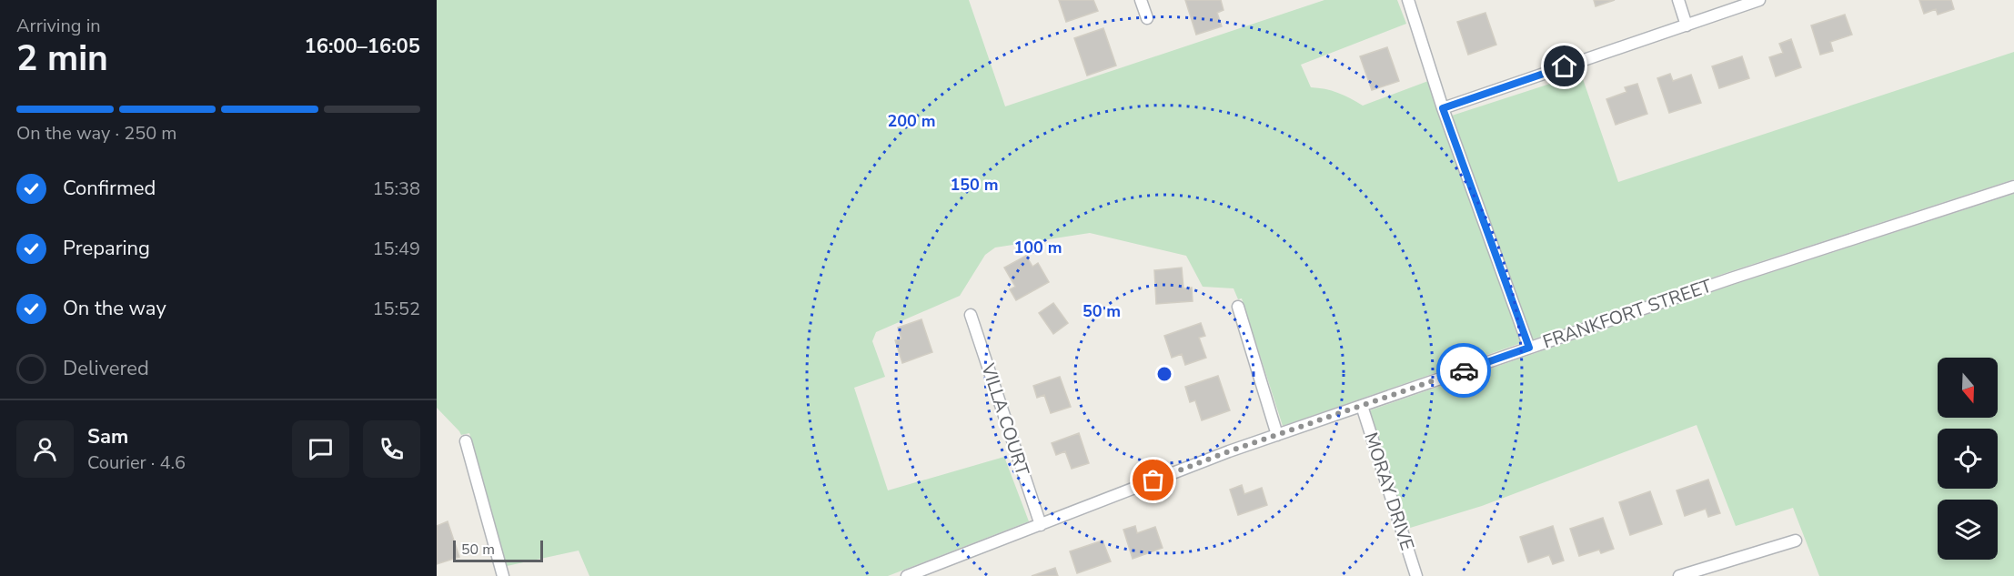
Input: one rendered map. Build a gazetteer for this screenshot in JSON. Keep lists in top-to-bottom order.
{
  "streets": {
    "street": ["FRANKFORT STREET", "VILLA COURT", "MORAY DRIVE"]
  },
  "crossings": [
    ["FRANKFORT STREET", "VILLA COURT"],
    ["FRANKFORT STREET", "MORAY DRIVE"]
  ],
  "scale_bar": "50 m",
  "north": "bottom",
  "page": {
    "heading": ["2 min", "Arriving in", "16:00–16:05"],
    "panel": ["Sam", "Courier · 4.6"],
    "bar": "On the way · 250 m",
    "list": [
      ["Confirmed", "15:38"],
      ["Preparing", "15:49"],
      ["On the way", "15:52"],
      "Delivered"
    ],
    "scale": "50 m"
  },
  "rings": [
    "200 m",
    "150 m",
    "100 m",
    "50 m"
  ]
}
